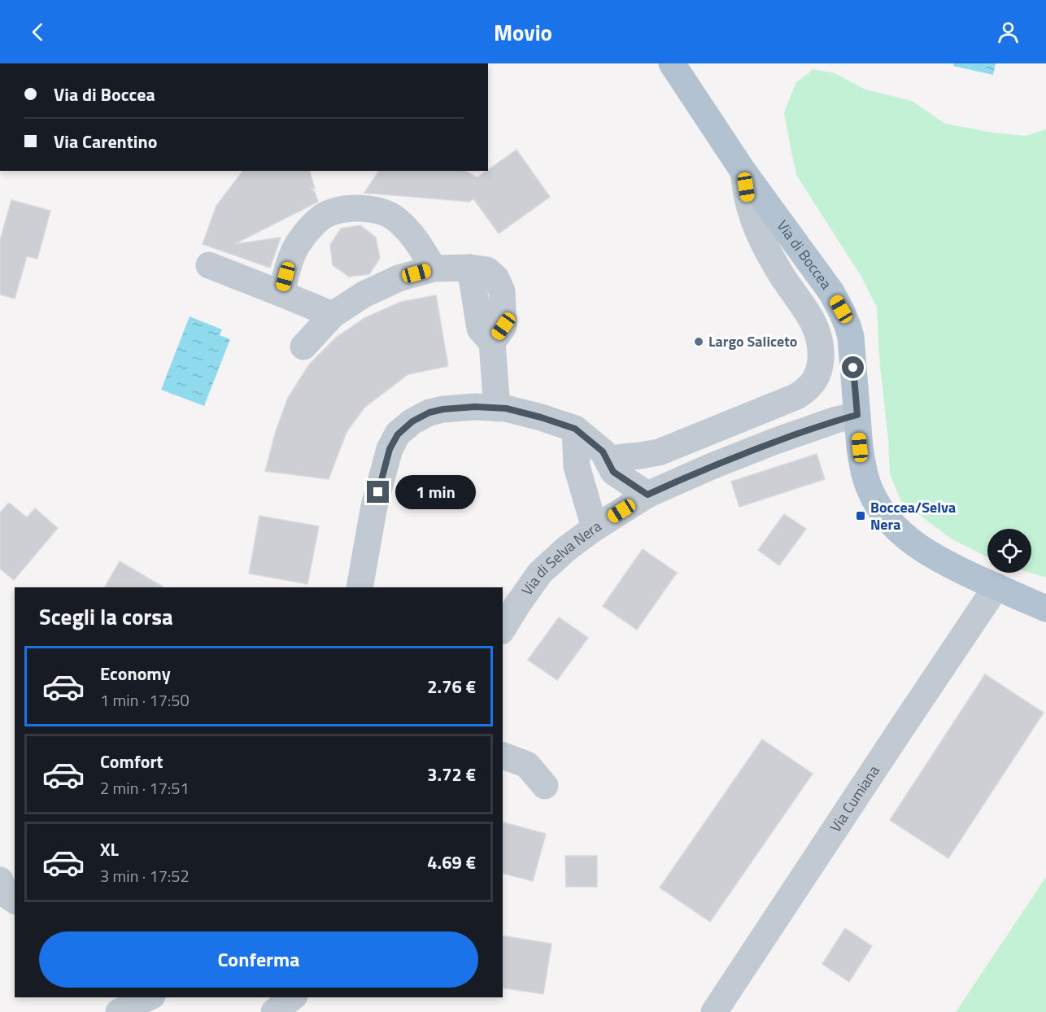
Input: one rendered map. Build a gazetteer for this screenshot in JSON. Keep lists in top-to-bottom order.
{
  "streets": {
    "main road": ["Via di Boccea"],
    "street": ["Via di Selva Nera", "Via Cumiana"]
  },
  "crossings": [
    ["Via di Boccea", "Via di Selva Nera"],
    ["Via di Boccea", "Via Cumiana"]
  ],
  "places": {
    "other": ["Largo Saliceto"],
    "transit": ["Boccea/Selva Nera"]
  },
  "page": {
    "header": "Movio",
    "banner": ["Via di Boccea", "Via Carentino"],
    "bubble": "1 min",
    "heading": "Scegli la corsa",
    "list": [
      {
        "name": "Economy",
        "note": "1 min · 17:50",
        "value": "2.76 €"
      },
      {
        "name": "Comfort",
        "note": "2 min · 17:51",
        "value": "3.72 €"
      },
      {
        "name": "XL",
        "note": "3 min · 17:52",
        "value": "4.69 €"
      }
    ],
    "buttons": "Conferma"
  }
}
